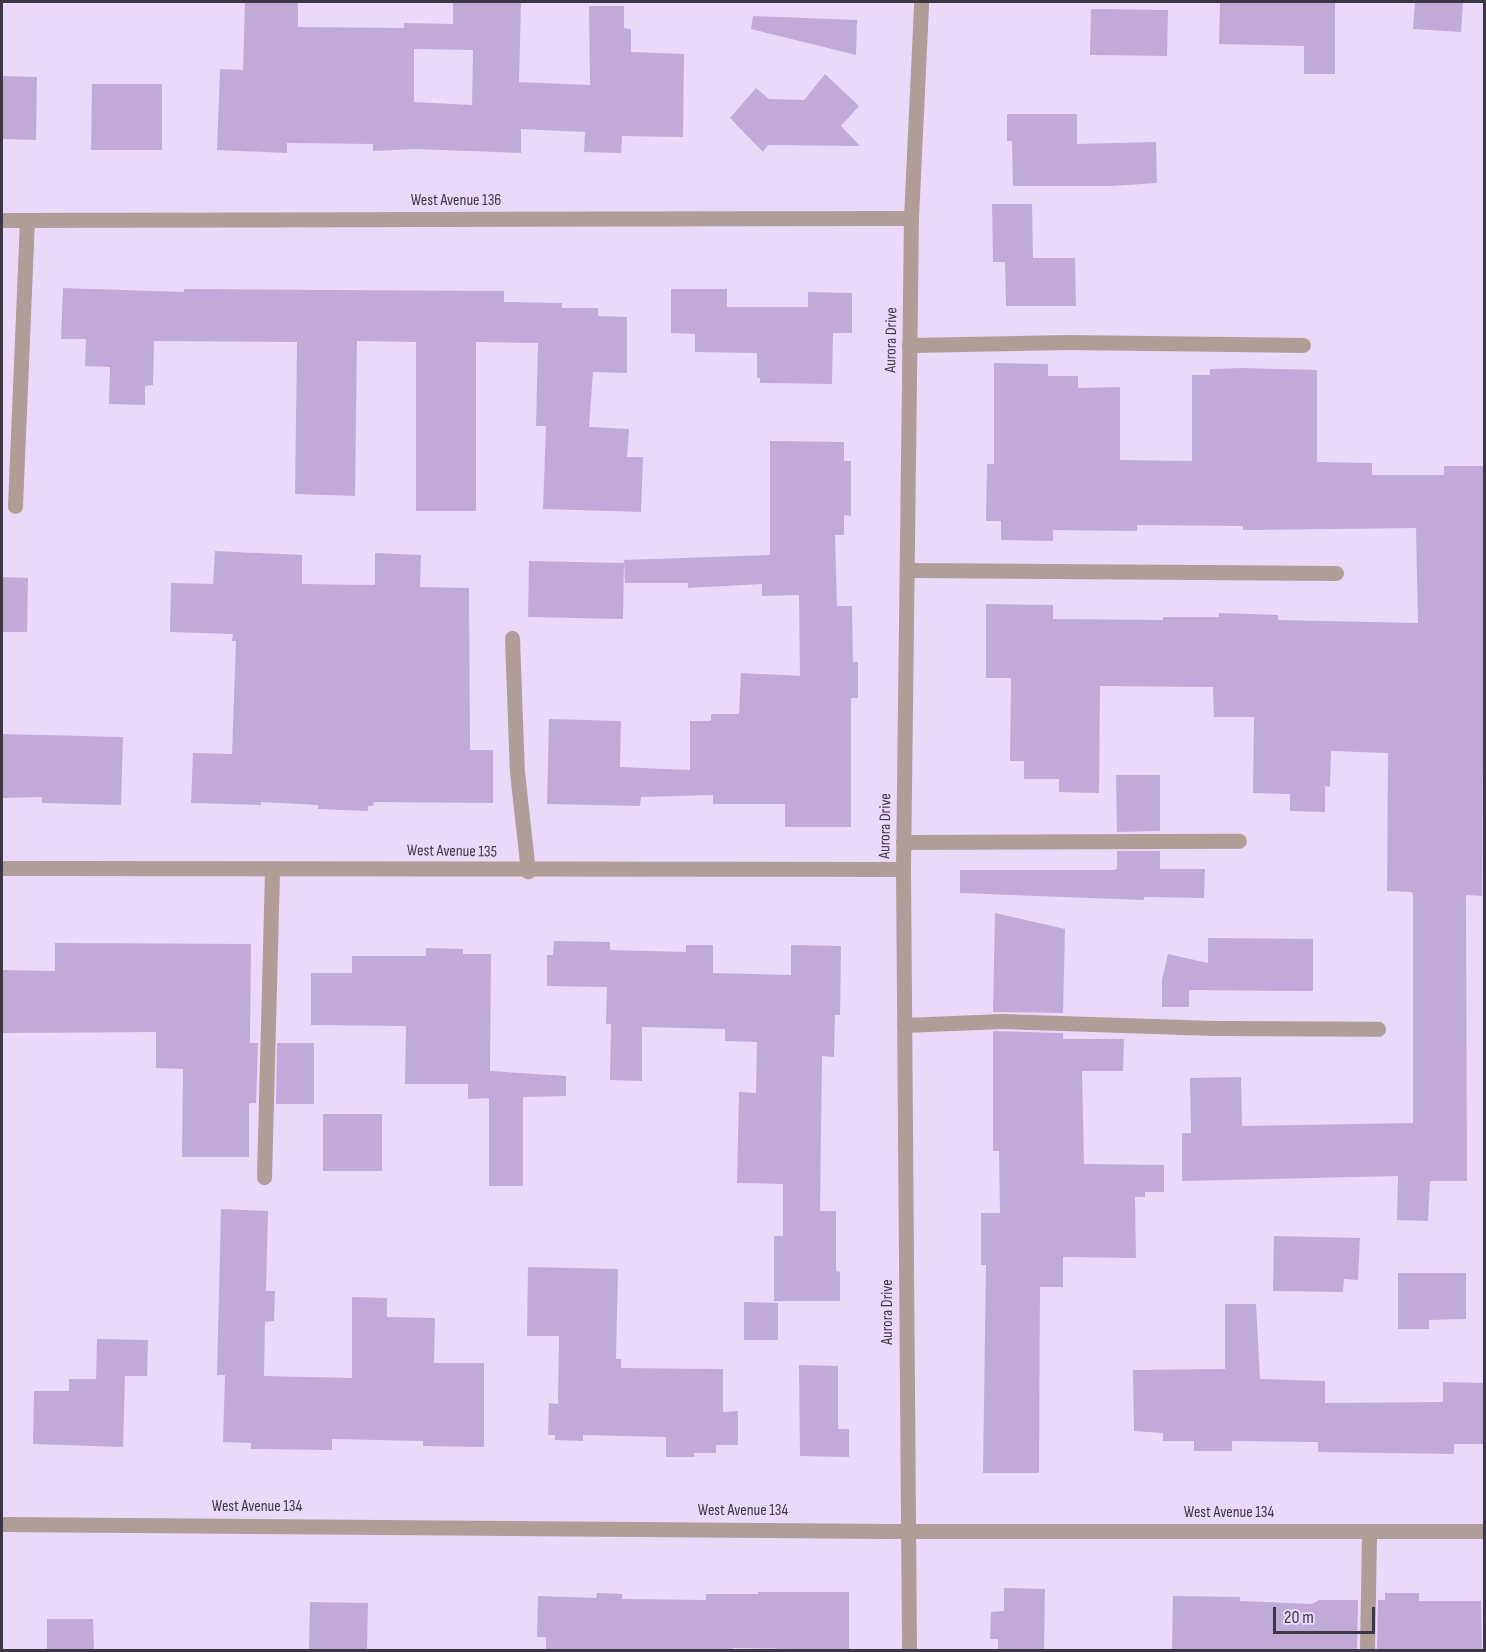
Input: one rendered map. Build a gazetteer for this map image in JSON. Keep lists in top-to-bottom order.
{
  "streets": {
    "street": [
      "West Avenue 136",
      "Aurora Drive",
      "West Avenue 135",
      "West Avenue 134"
    ]
  },
  "crossings": [
    ["West Avenue 136", "Aurora Drive"],
    ["Aurora Drive", "West Avenue 135"],
    ["Aurora Drive", "West Avenue 134"]
  ],
  "scale_bar": "20 m"
}
